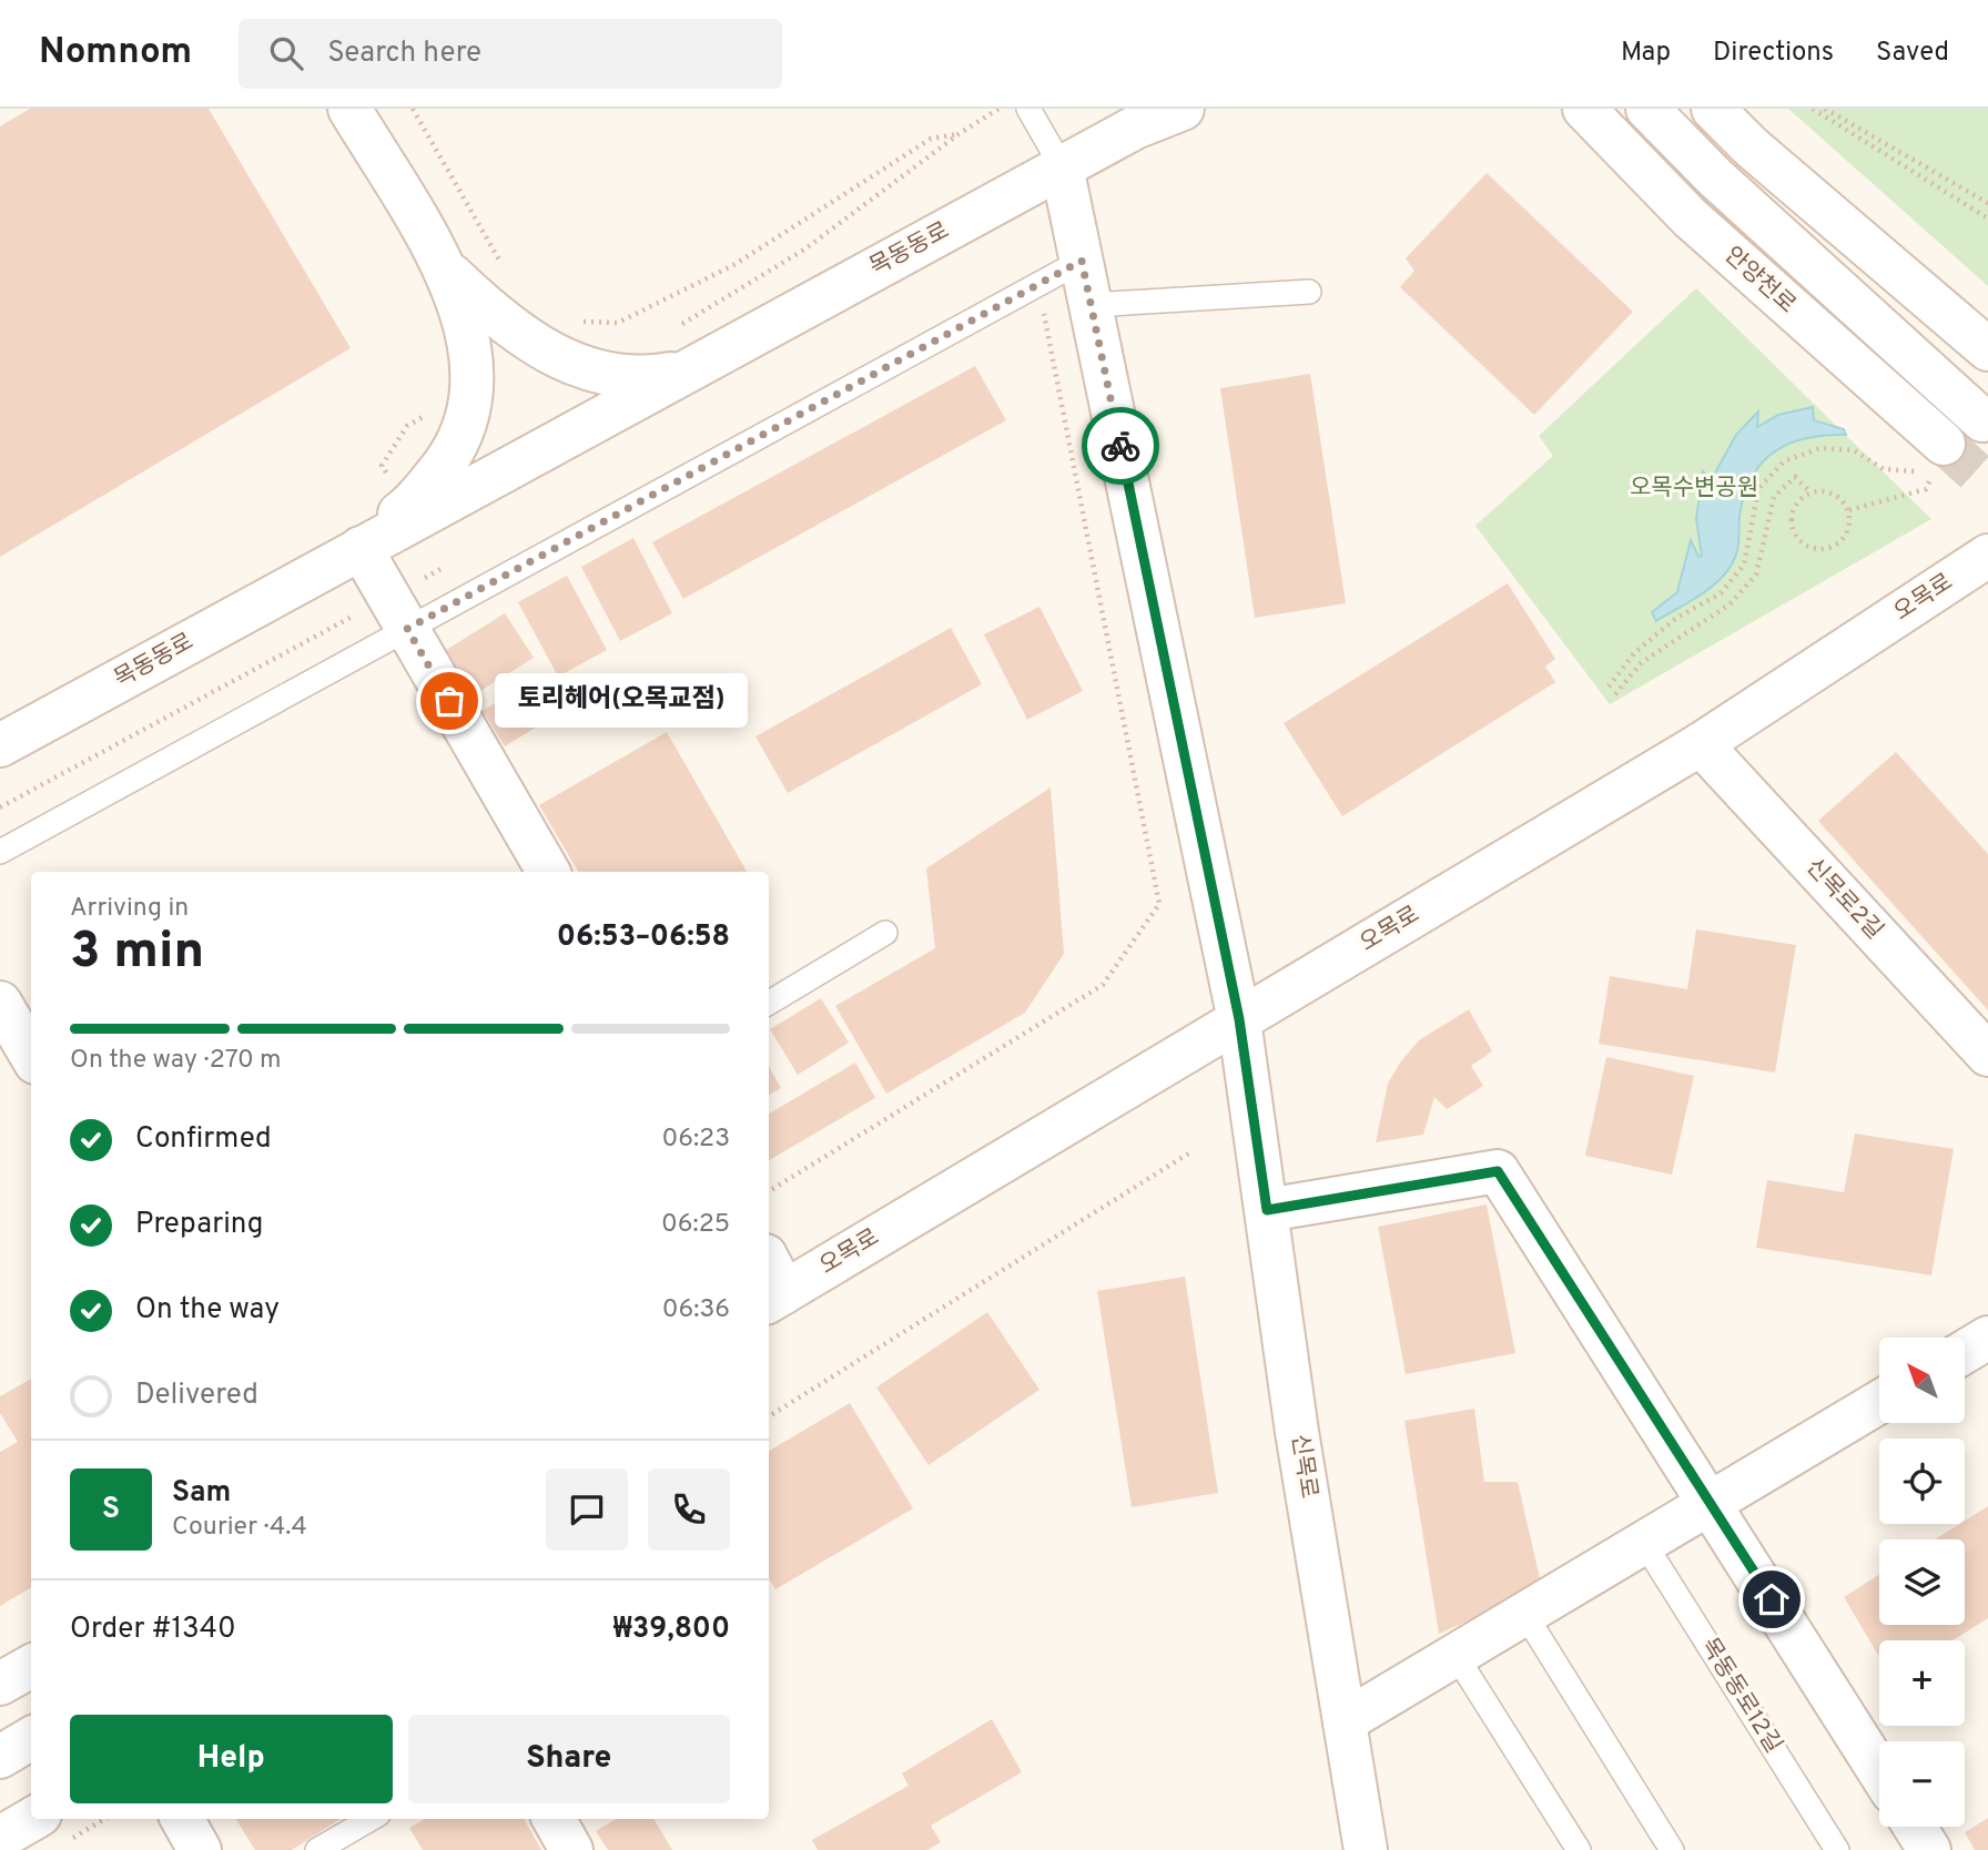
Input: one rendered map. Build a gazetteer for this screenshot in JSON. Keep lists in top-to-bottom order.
{
  "streets": {
    "main road": [
      "목동동로",
      "안양천로",
      "오목로",
      "신목로2길",
      "신목로"
    ],
    "lane": ["목동동로12길"]
  },
  "crossings": [
    ["목동동로", "신목로"],
    ["오목로", "신목로2길"],
    ["오목로", "신목로"]
  ],
  "parks": ["오목수변공원"],
  "places": ["토리헤어(오목교점)"],
  "north": "top left",
  "page": {
    "header": "Nomnom",
    "search": "Search here",
    "nav": ["Map", "Directions", "Saved"],
    "bubble": "토리헤어(오목교점)",
    "heading": ["3 min", "Arriving in", "06:53–06:58"],
    "panel": [
      "Sam",
      "Courier · 4.4",
      "Order #1340",
      "₩39,800"
    ],
    "bar": "On the way · 270 m",
    "list": [
      ["Confirmed", "06:23"],
      ["Preparing", "06:25"],
      ["On the way", "06:36"],
      "Delivered"
    ],
    "map_buttons": ["+", "−"],
    "round": "S",
    "buttons": ["Help", "Share"]
  }
}
